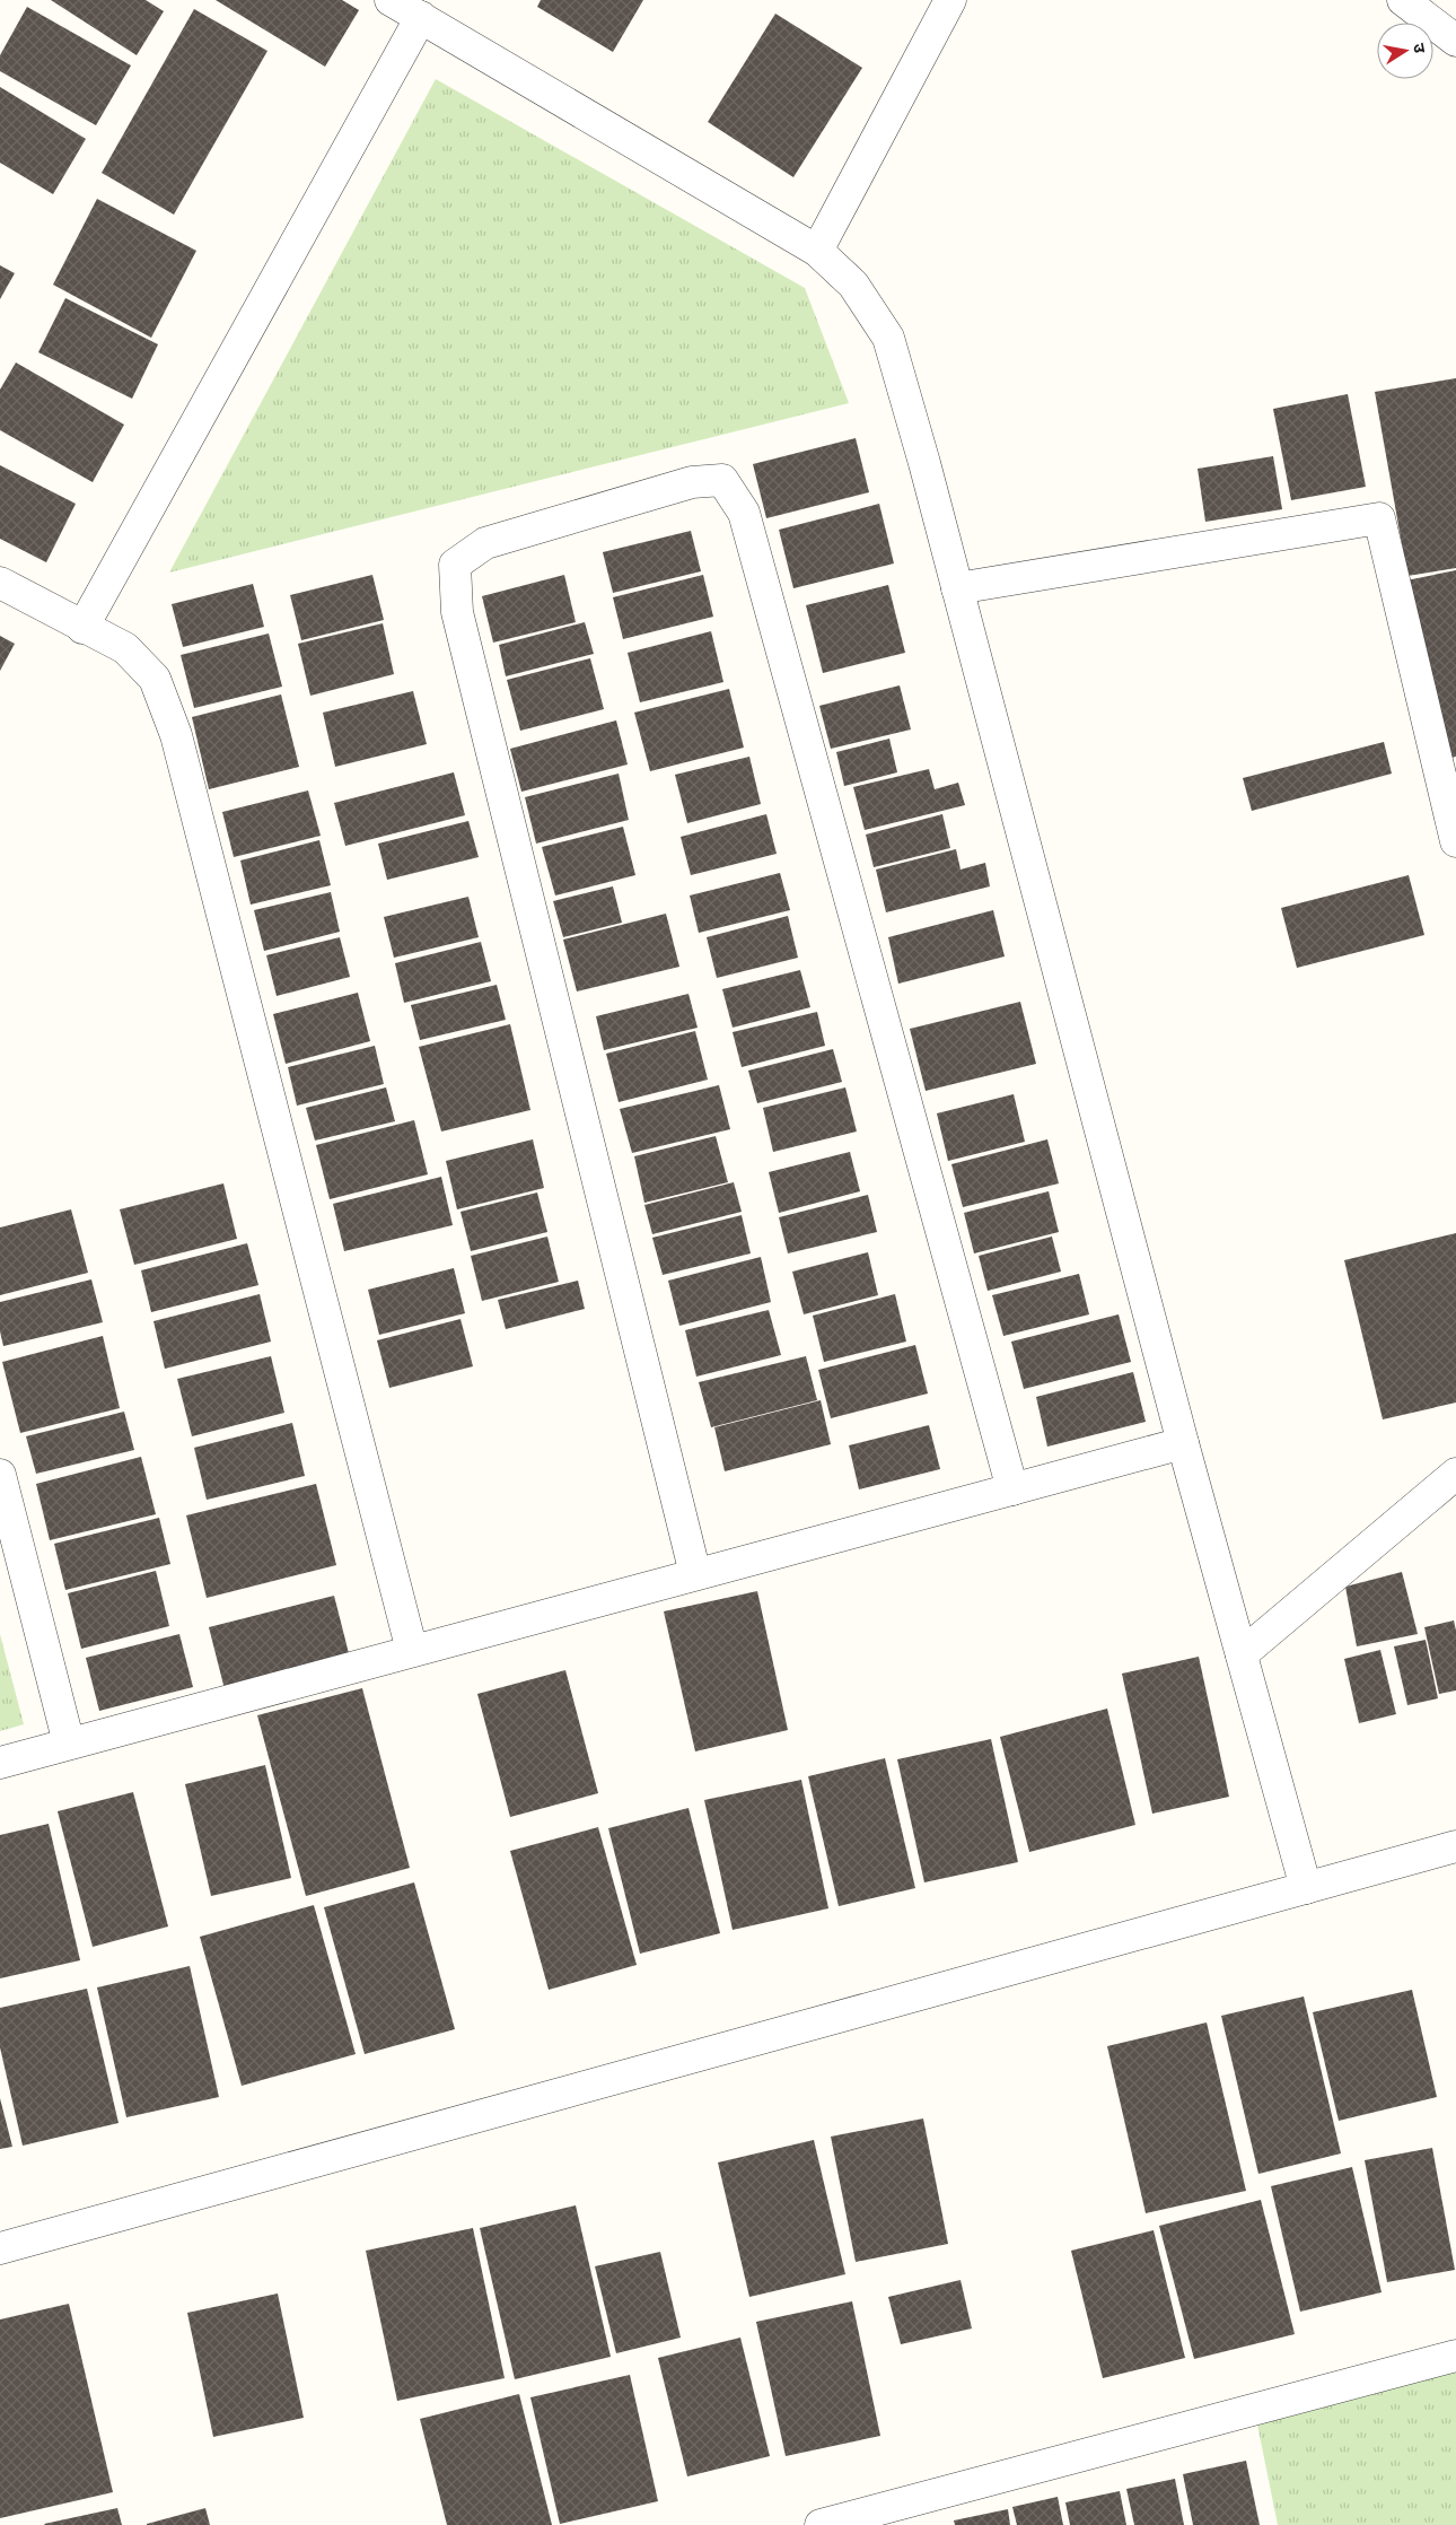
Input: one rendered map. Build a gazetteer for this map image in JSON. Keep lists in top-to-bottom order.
{
  "north": "right"
}
